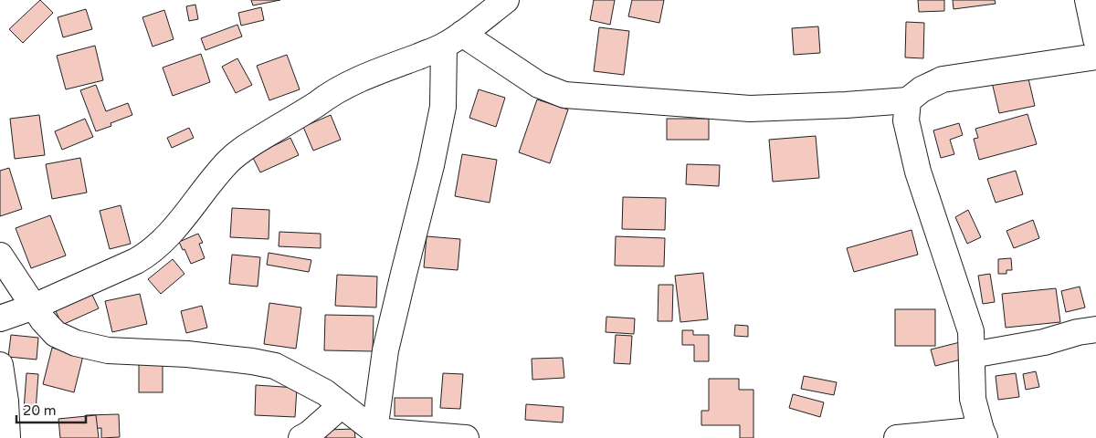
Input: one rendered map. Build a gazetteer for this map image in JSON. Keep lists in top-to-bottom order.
{
  "scale_bar": "20 m"
}
